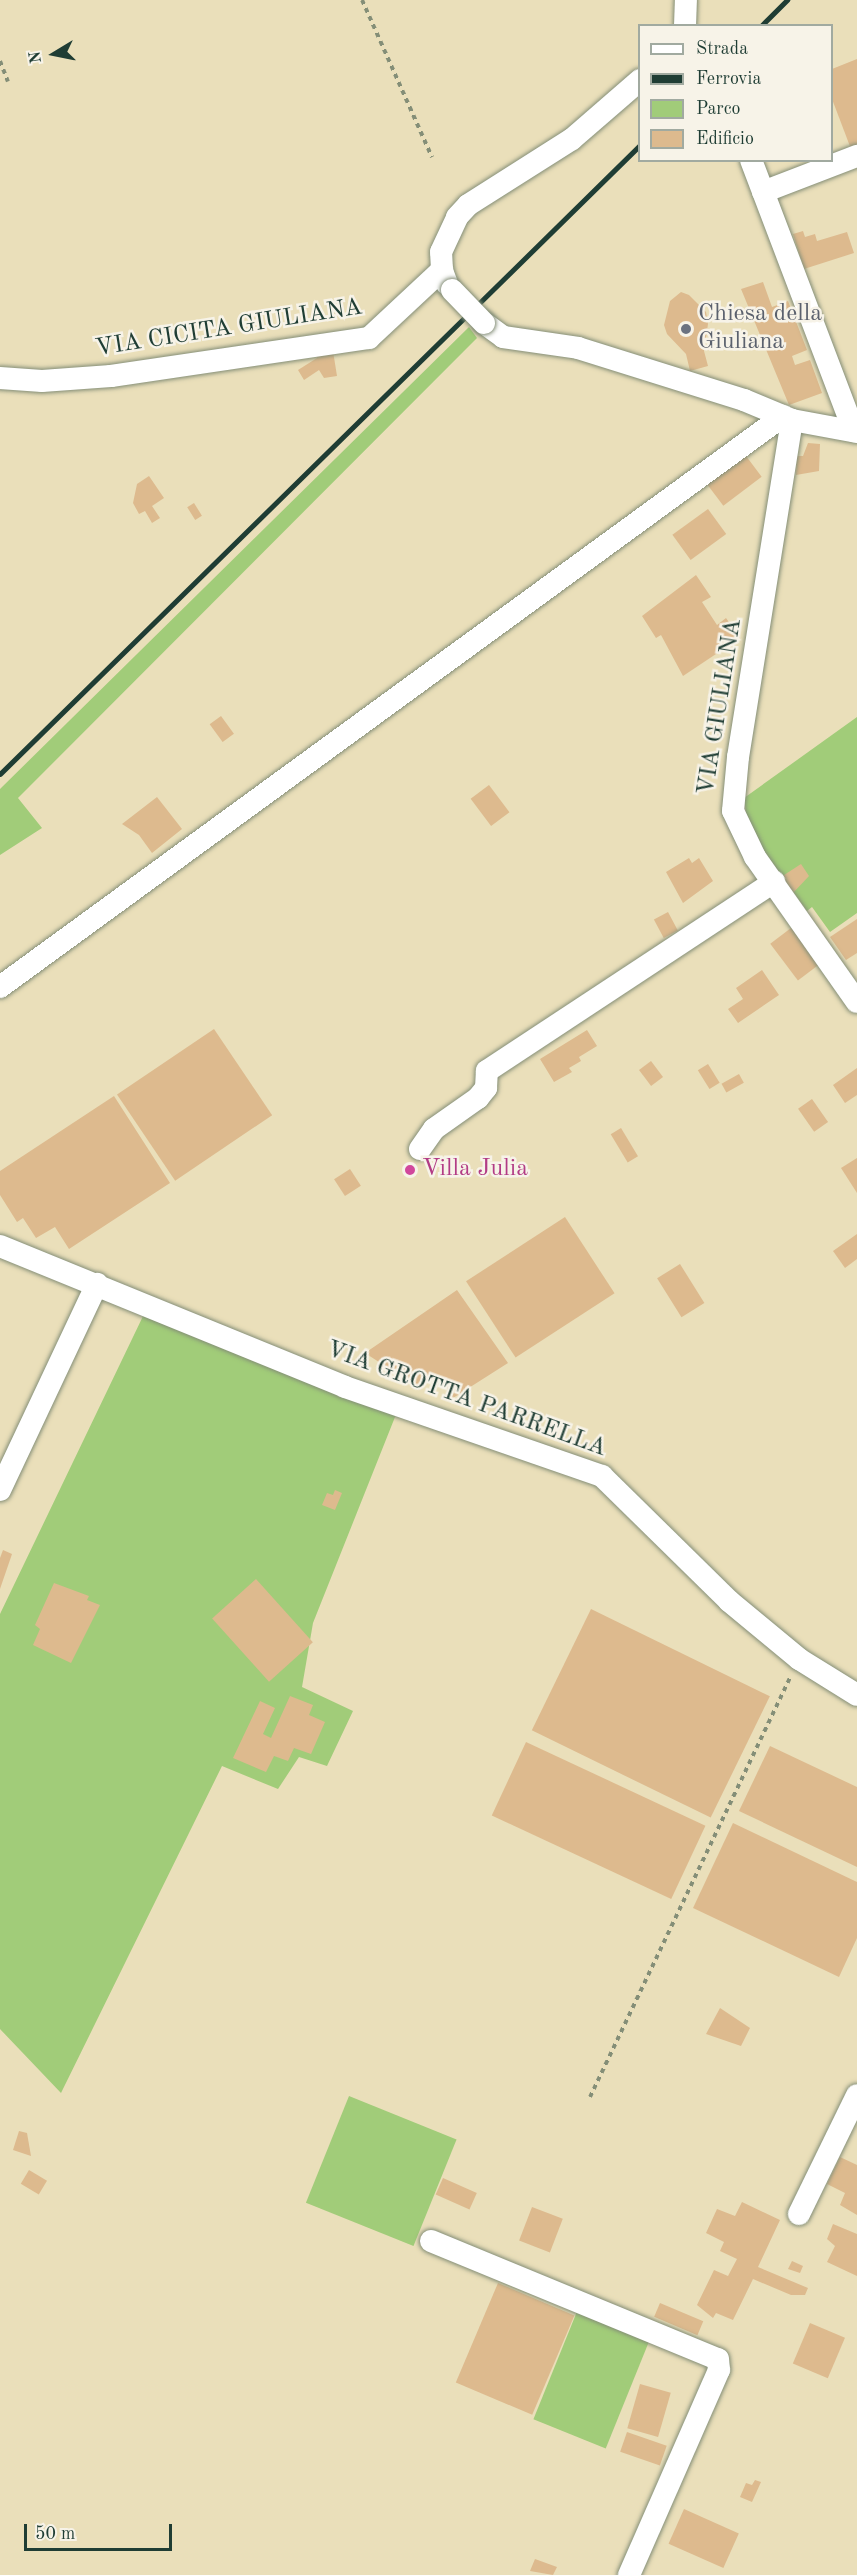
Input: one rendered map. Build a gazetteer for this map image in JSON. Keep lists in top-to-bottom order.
{
  "streets": {
    "street": ["VIA CICITA GIULIANA", "VIA GIULIANA", "VIA GROTTA PARRELLA"]
  },
  "places": ["Chiesa della Giuliana", "Villa Julia"],
  "legend": [
    "Strada",
    "Ferrovia",
    "Parco",
    "Edificio"
  ],
  "scale_bar": "50 m",
  "north": "left"
}
